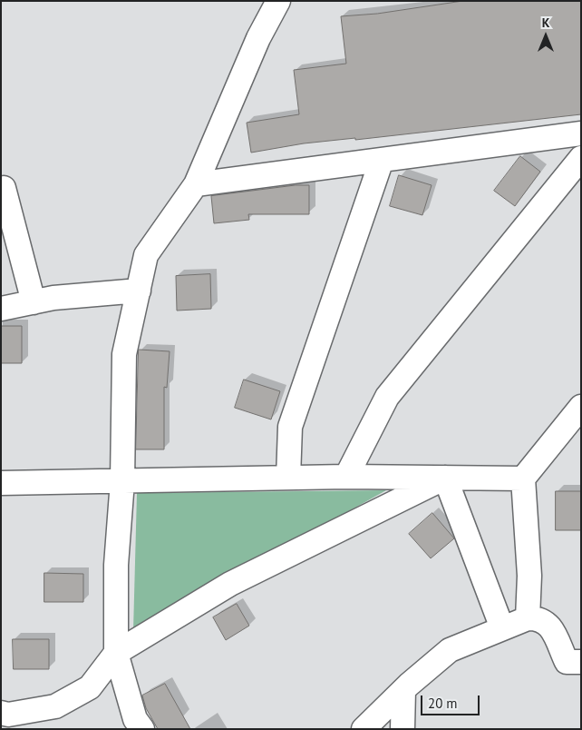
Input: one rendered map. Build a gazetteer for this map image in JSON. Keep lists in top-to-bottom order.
{
  "scale_bar": "20 m",
  "north": "top"
}
